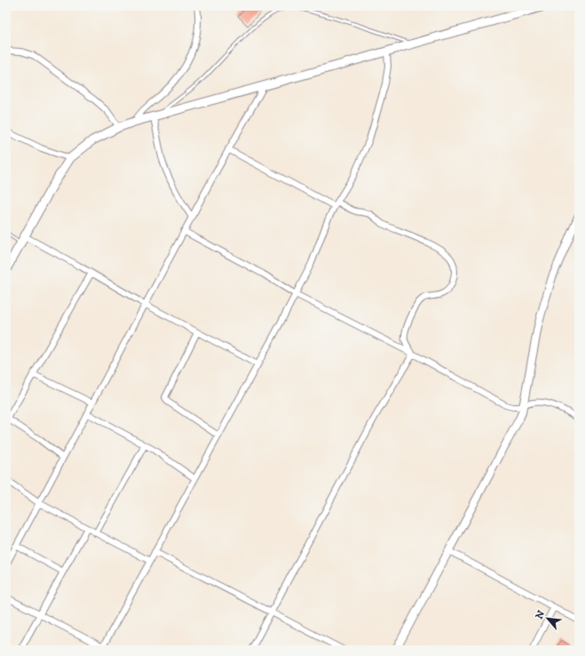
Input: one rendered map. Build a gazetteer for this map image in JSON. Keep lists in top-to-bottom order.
{
  "north": "top left"
}
